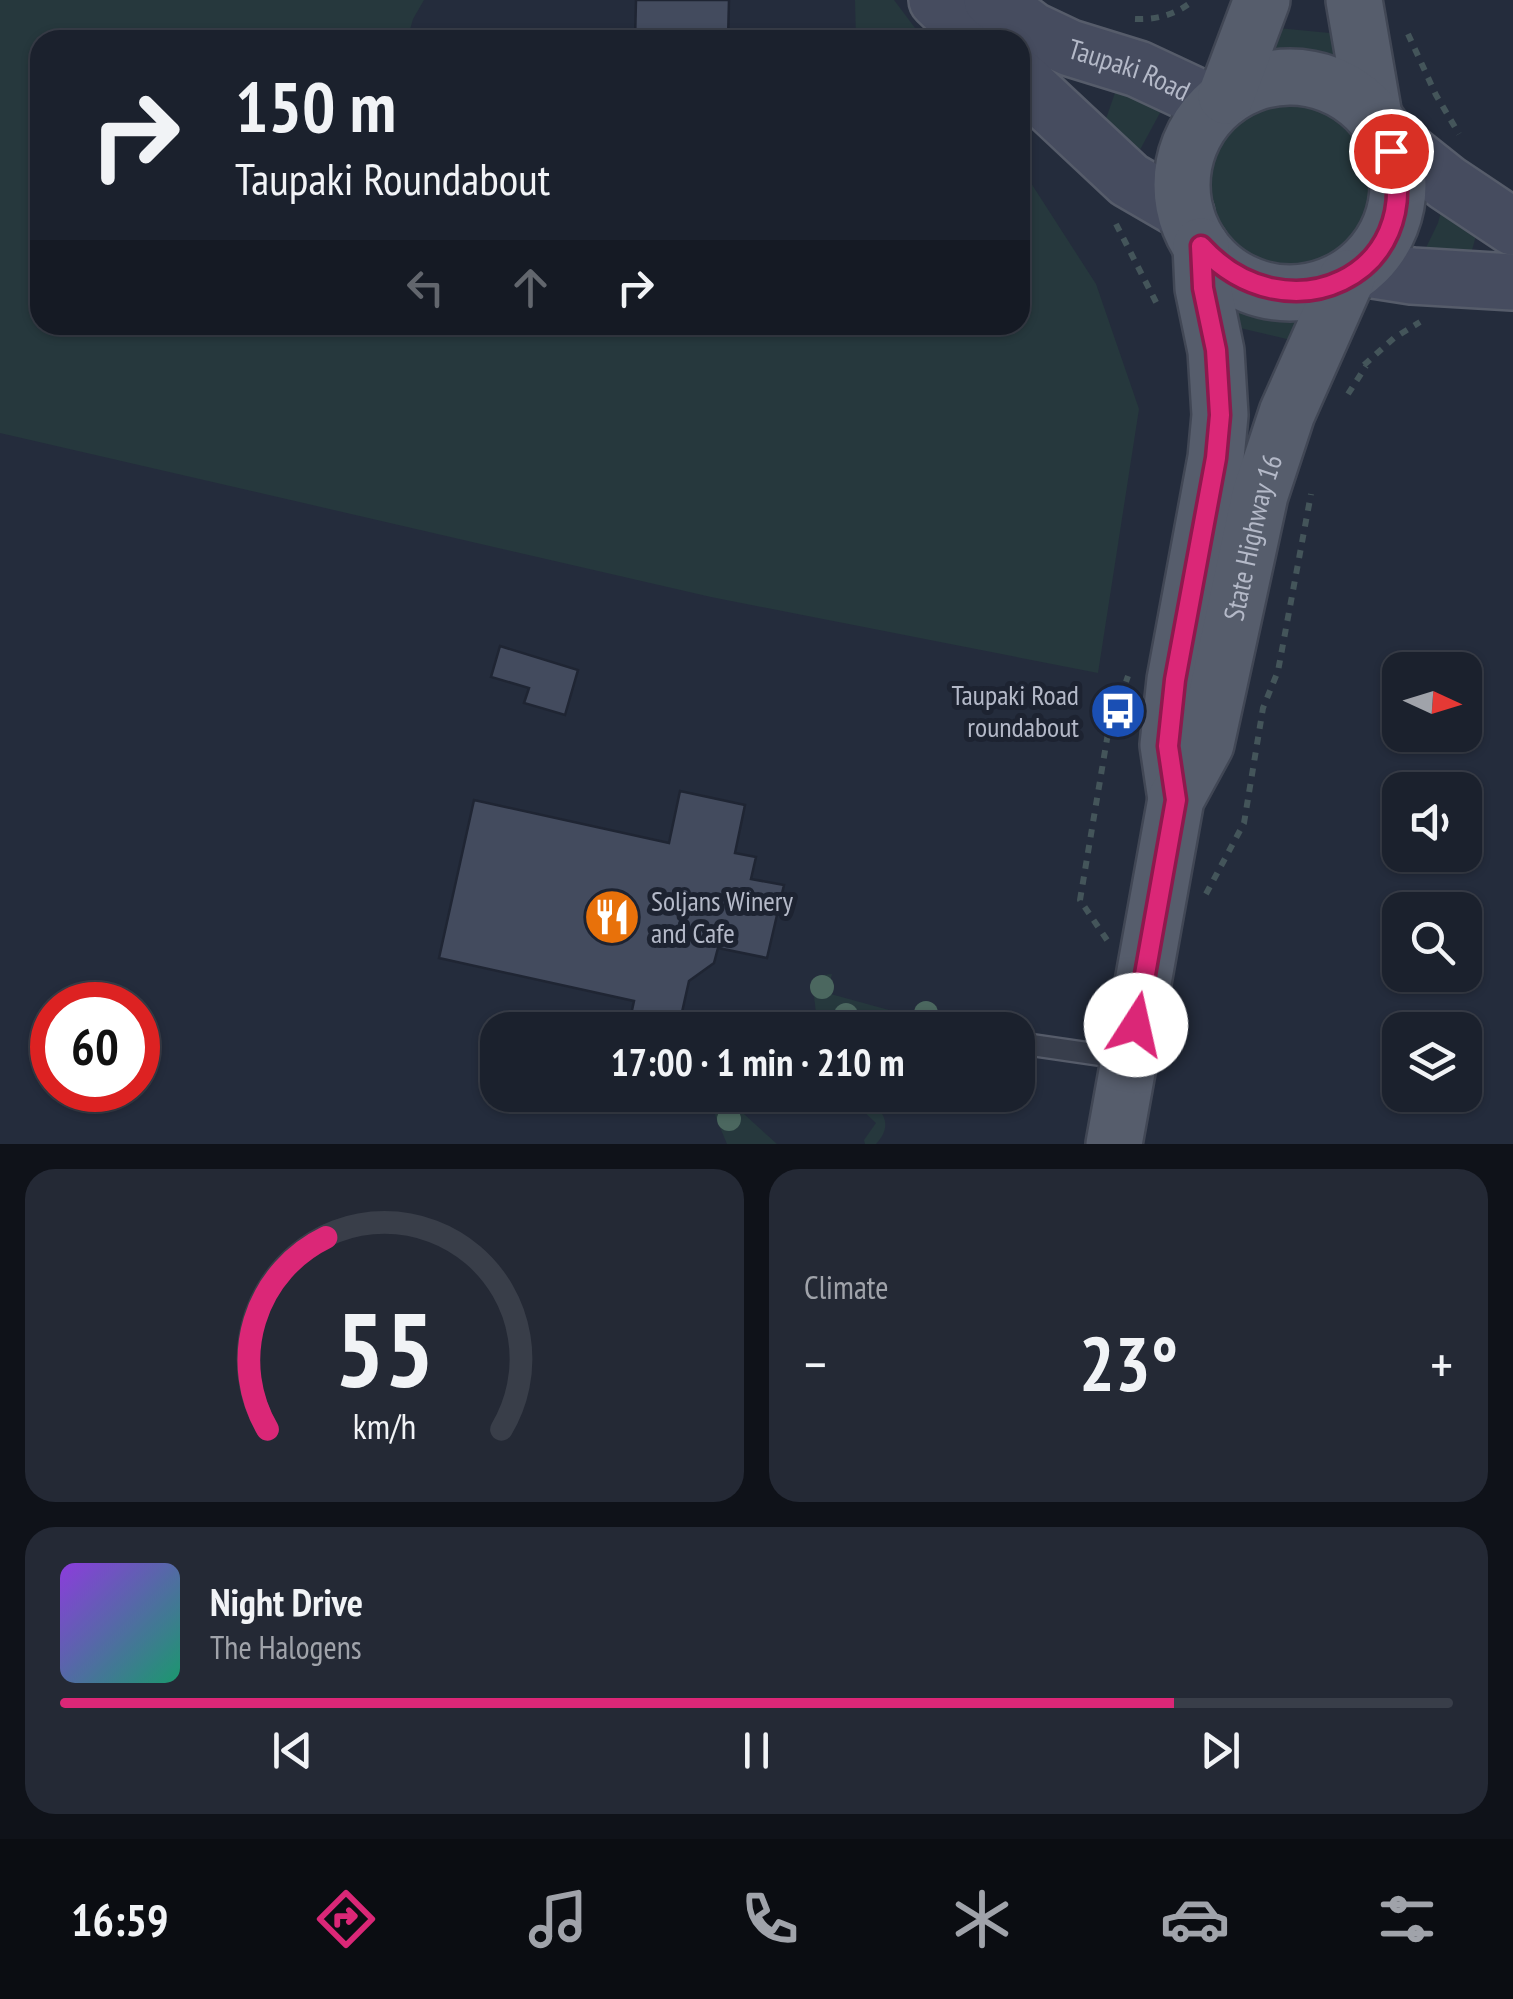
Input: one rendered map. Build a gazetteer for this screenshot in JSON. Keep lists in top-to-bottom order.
{
  "streets": {
    "main road": ["State Highway 16"],
    "street": ["Taupaki Road"]
  },
  "crossings": [
    ["Taupaki Road", "State Highway 16"]
  ],
  "places": {
    "bus stop": ["Taupaki Road roundabout"],
    "restaurant": ["Soljans Winery and Cafe"]
  },
  "north": "right",
  "page": {
    "turn": ["150 m", "Taupaki Roundabout"],
    "limit": "60",
    "trip": "17:00 · 1 min · 210 m",
    "tile": "Climate",
    "heat": ["−", "23°", "+"],
    "song": ["Night Drive", "The Halogens"],
    "tabs": "16:59",
    "gauge": ["55", "km/h"]
  }
}
